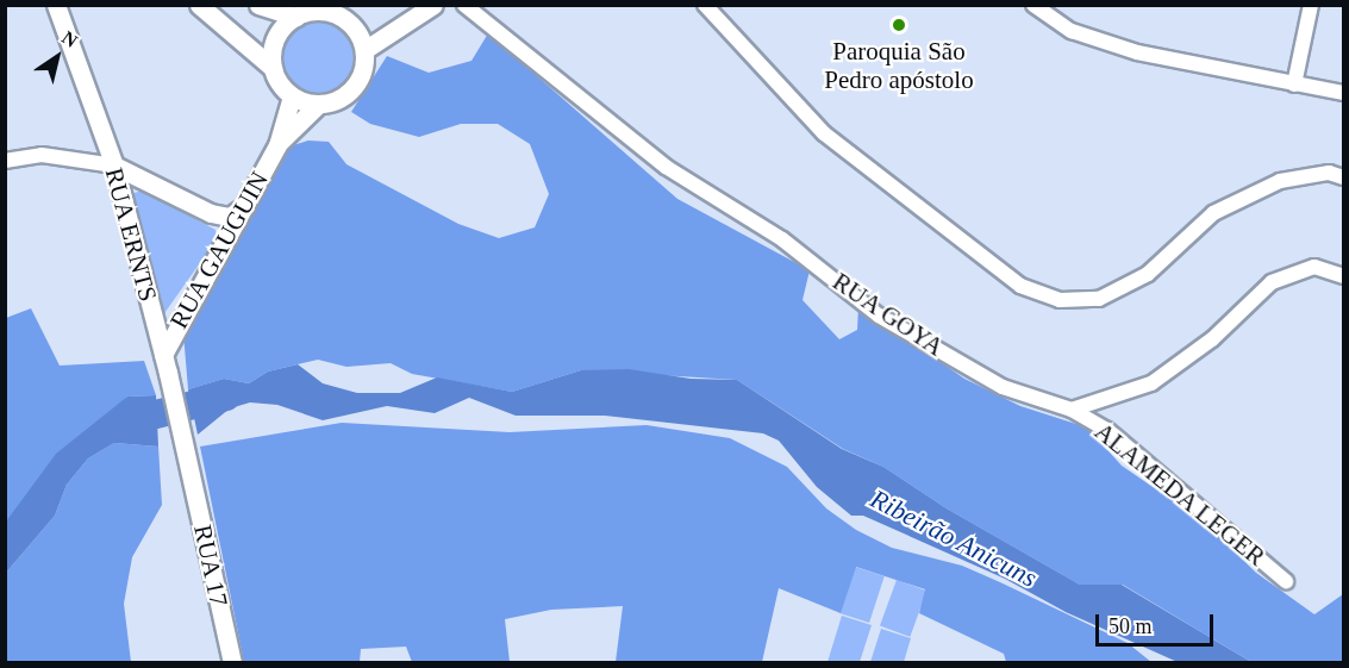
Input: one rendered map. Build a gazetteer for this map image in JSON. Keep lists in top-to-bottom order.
{
  "streets": {
    "street": [
      "RUA ERNTS",
      "RUA GAUGUIN",
      "RUA GOYA",
      "ALAMEDA LEGER",
      "RUA 17"
    ]
  },
  "crossings": [
    ["RUA ERNTS", "RUA GAUGUIN"],
    ["RUA ERNTS", "RUA 17"],
    ["RUA GOYA", "ALAMEDA LEGER"]
  ],
  "water": ["Ribeirão Anicuns"],
  "places": ["Paroquia São Pedro apóstolo"],
  "scale_bar": "50 m",
  "north": "top right"
}
